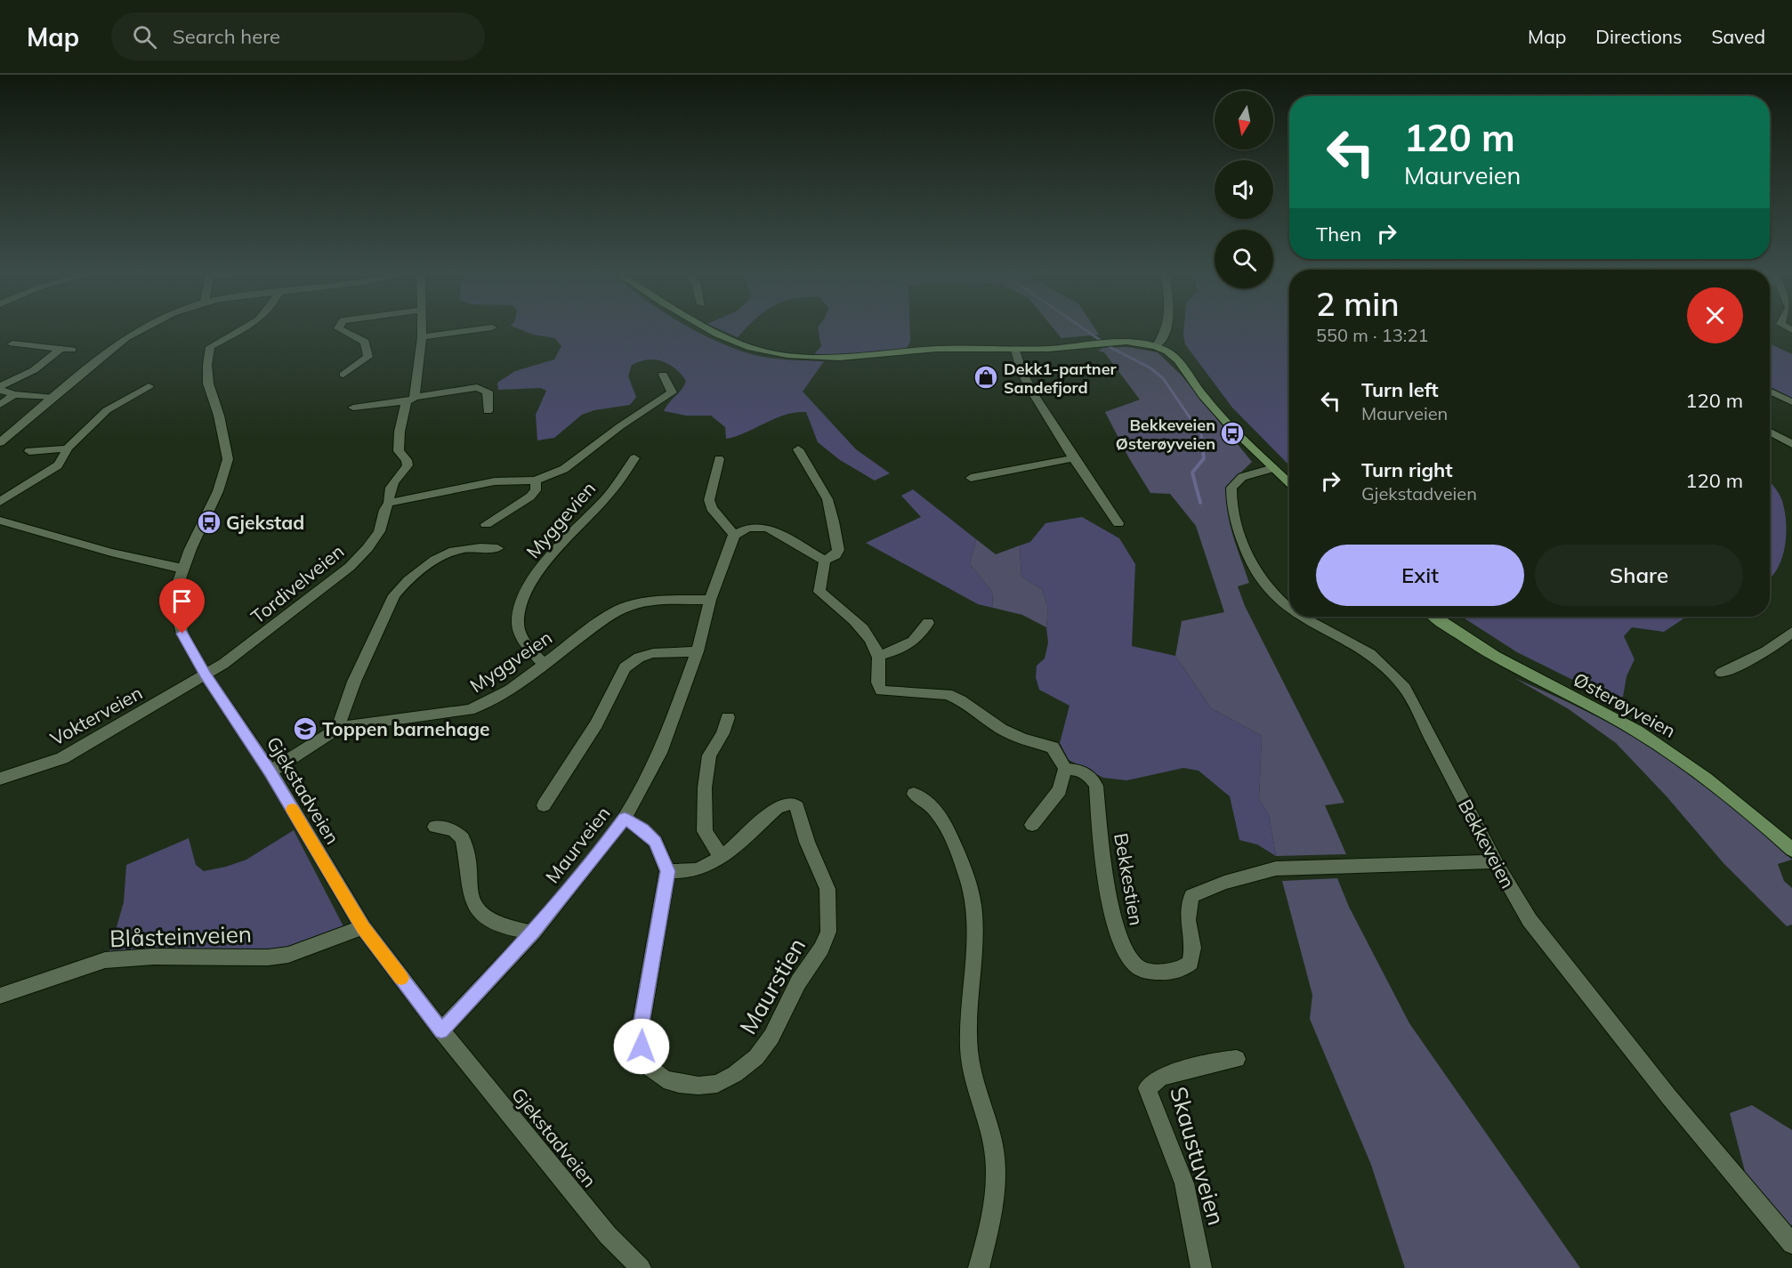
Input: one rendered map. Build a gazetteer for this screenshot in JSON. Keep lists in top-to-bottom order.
{
  "streets": {
    "main road": ["Østerøyveien"],
    "street": [
      "Myggevien",
      "Tordivelveien",
      "Myggveien",
      "Vokterveien",
      "Gjekstadveien",
      "Bekkeveien",
      "Maurveien",
      "Bekkestien",
      "Blåsteinveien",
      "Maurstien",
      "Skaustuveien"
    ]
  },
  "crossings": [
    ["Myggevien", "Myggveien"],
    ["Tordivelveien", "Vokterveien"],
    ["Tordivelveien", "Gjekstadveien"],
    ["Myggveien", "Gjekstadveien"],
    ["Myggveien", "Maurveien"],
    ["Vokterveien", "Gjekstadveien"],
    ["Gjekstadveien", "Maurveien"],
    ["Gjekstadveien", "Blåsteinveien"],
    ["Bekkeveien", "Bekkestien"]
  ],
  "places": {
    "shop": ["Dekk1-partner Sandefjord"],
    "bus stop": ["Bekkeveien Østerøyveien", "Gjekstad"],
    "school or university": ["Toppen barnehage"]
  },
  "north": "bottom",
  "page": {
    "header": "Map",
    "search": "Search here",
    "nav": ["Map", "Directions", "Saved"],
    "turn": ["120 m", "Maurveien"],
    "then": "Then",
    "heading": ["2 min", "550 m · 13:21"],
    "list": [
      {
        "name": "Turn left",
        "note": "Maurveien",
        "value": "120 m"
      },
      {
        "name": "Turn right",
        "note": "Gjekstadveien",
        "value": "120 m"
      }
    ],
    "buttons": ["Exit", "Share"]
  }
}
